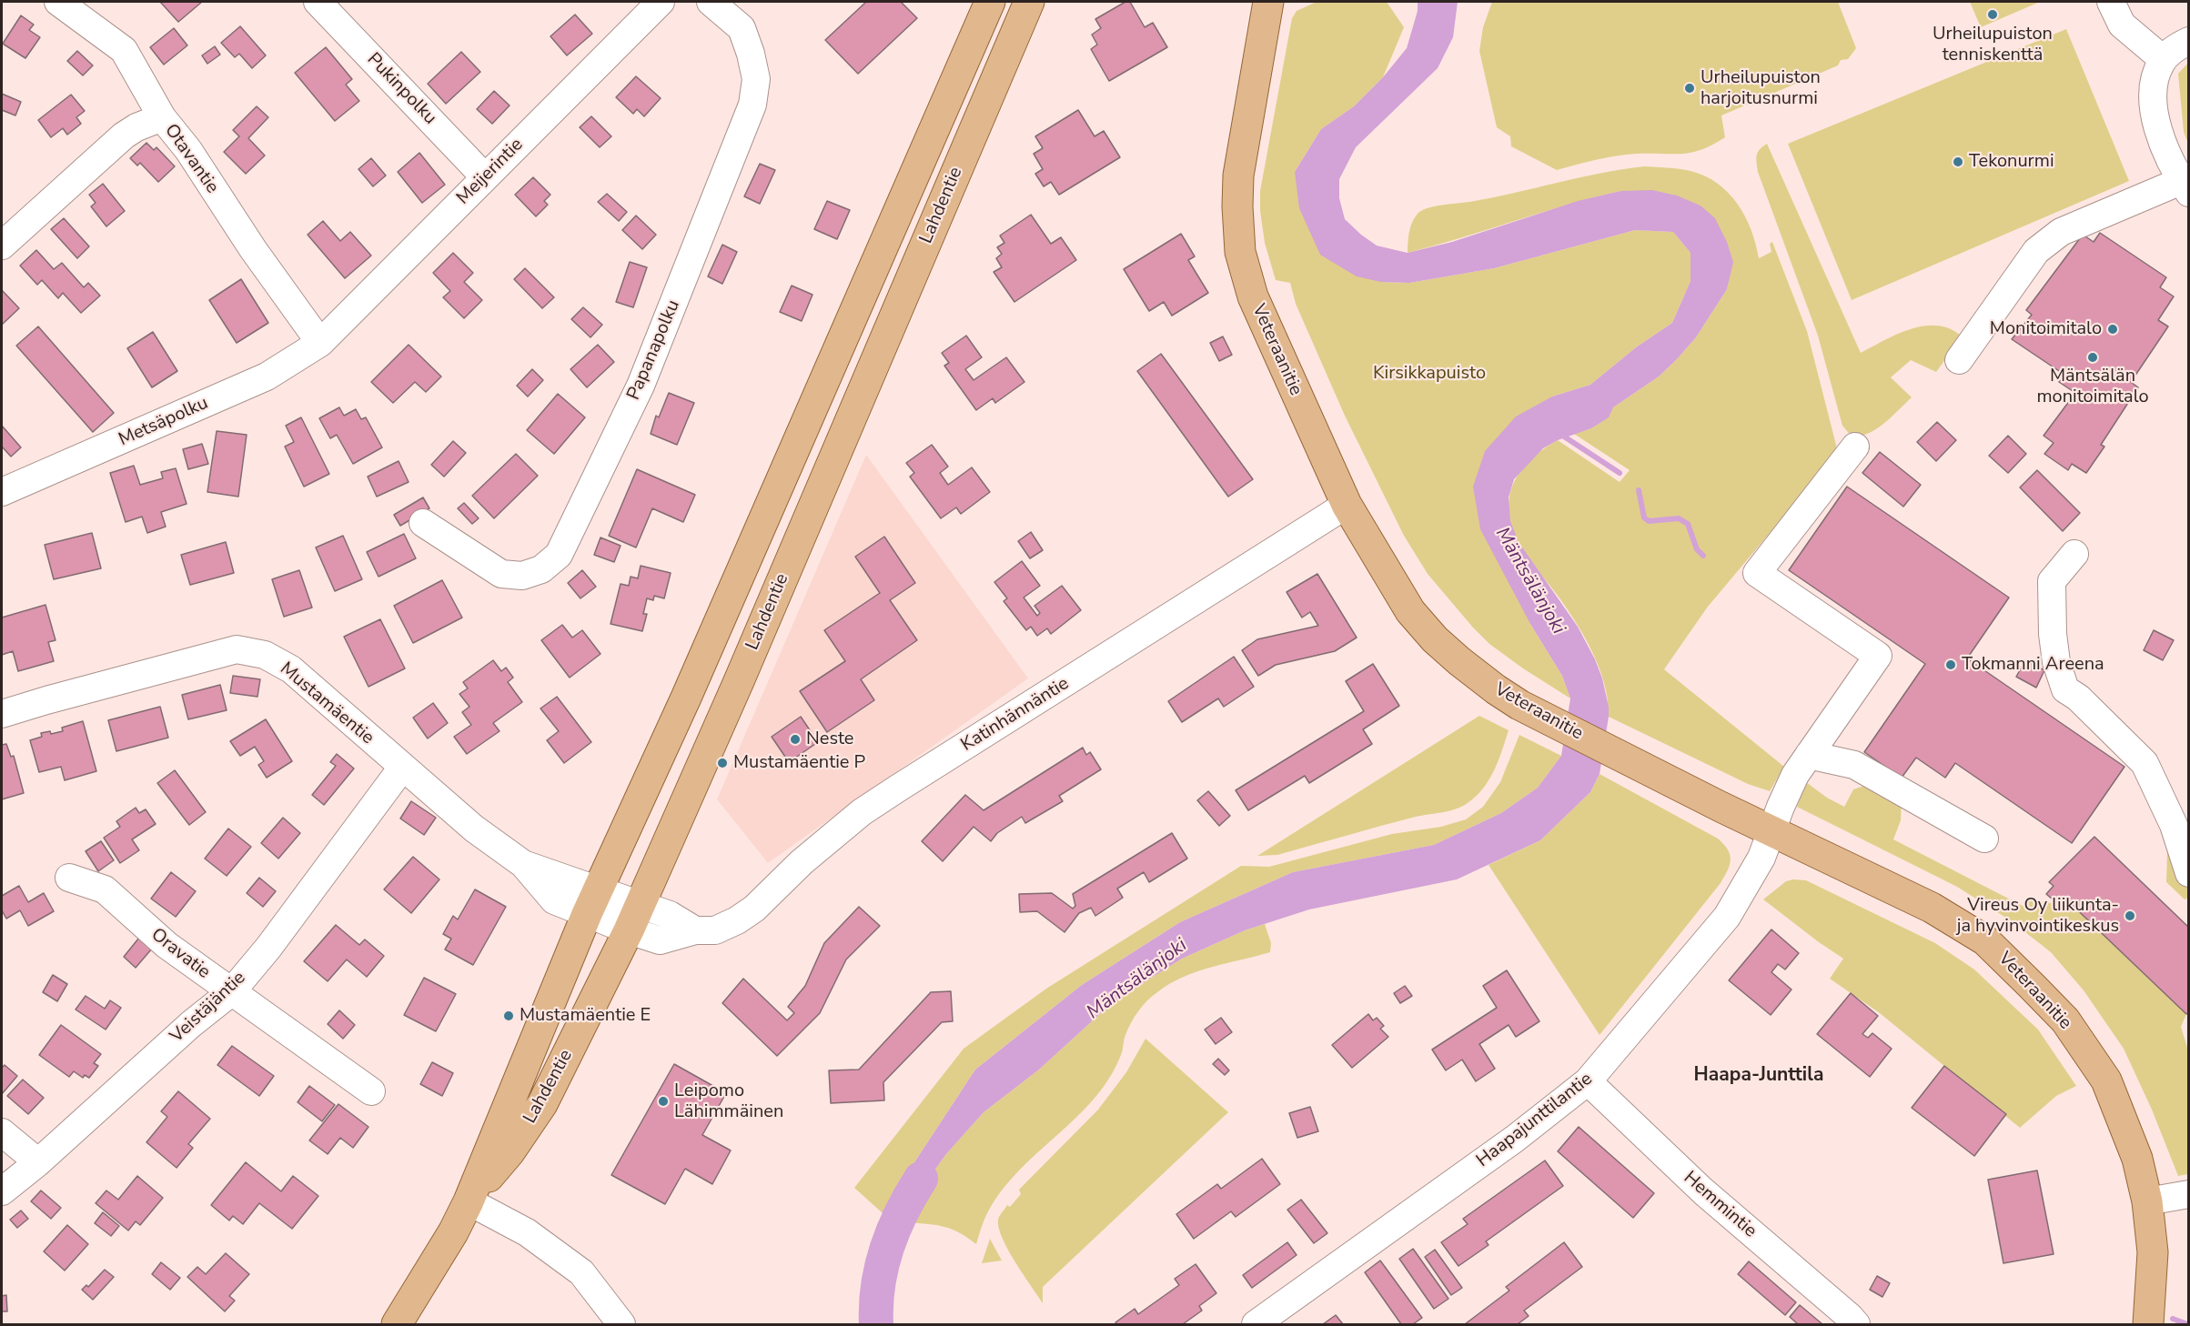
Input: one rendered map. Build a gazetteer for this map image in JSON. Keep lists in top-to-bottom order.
{
  "streets": {
    "main road": ["Lahdentie", "Veteraanitie"],
    "street": [
      "Pukinpolku",
      "Otavantie",
      "Meijerintie",
      "Papanapolku",
      "Metsäpolku",
      "Mustamäentie",
      "Katinhännäntie",
      "Oravatie",
      "Veistäjäntie",
      "Haapajunttilantie",
      "Hemmintie"
    ]
  },
  "crossings": [
    ["Pukinpolku", "Meijerintie"],
    ["Otavantie", "Meijerintie"],
    ["Otavantie", "Metsäpolku"],
    ["Meijerintie", "Metsäpolku"],
    ["Lahdentie", "Mustamäentie"],
    ["Lahdentie", "Katinhännäntie"],
    ["Veteraanitie", "Katinhännäntie"],
    ["Veteraanitie", "Haapajunttilantie"],
    ["Mustamäentie", "Katinhännäntie"],
    ["Mustamäentie", "Veistäjäntie"],
    ["Oravatie", "Veistäjäntie"],
    ["Haapajunttilantie", "Hemmintie"]
  ],
  "districts": ["Haapa-Junttila"],
  "water": ["Mäntsälänjoki"],
  "parks": ["Kirsikkapuisto"],
  "places": [
    "Urheilupuiston tenniskenttä",
    "Urheilupuiston harjoitusnurmi",
    "Tekonurmi",
    "Monitoimitalo",
    "Mäntsälän monitoimitalo",
    "Tokmanni Areena",
    "Neste",
    "Mustamäentie P",
    "Vireus Oy liikunta- ja hyvinvointikeskus",
    "Mustamäentie E",
    "Leipomo Lähimmäinen"
  ]
}
